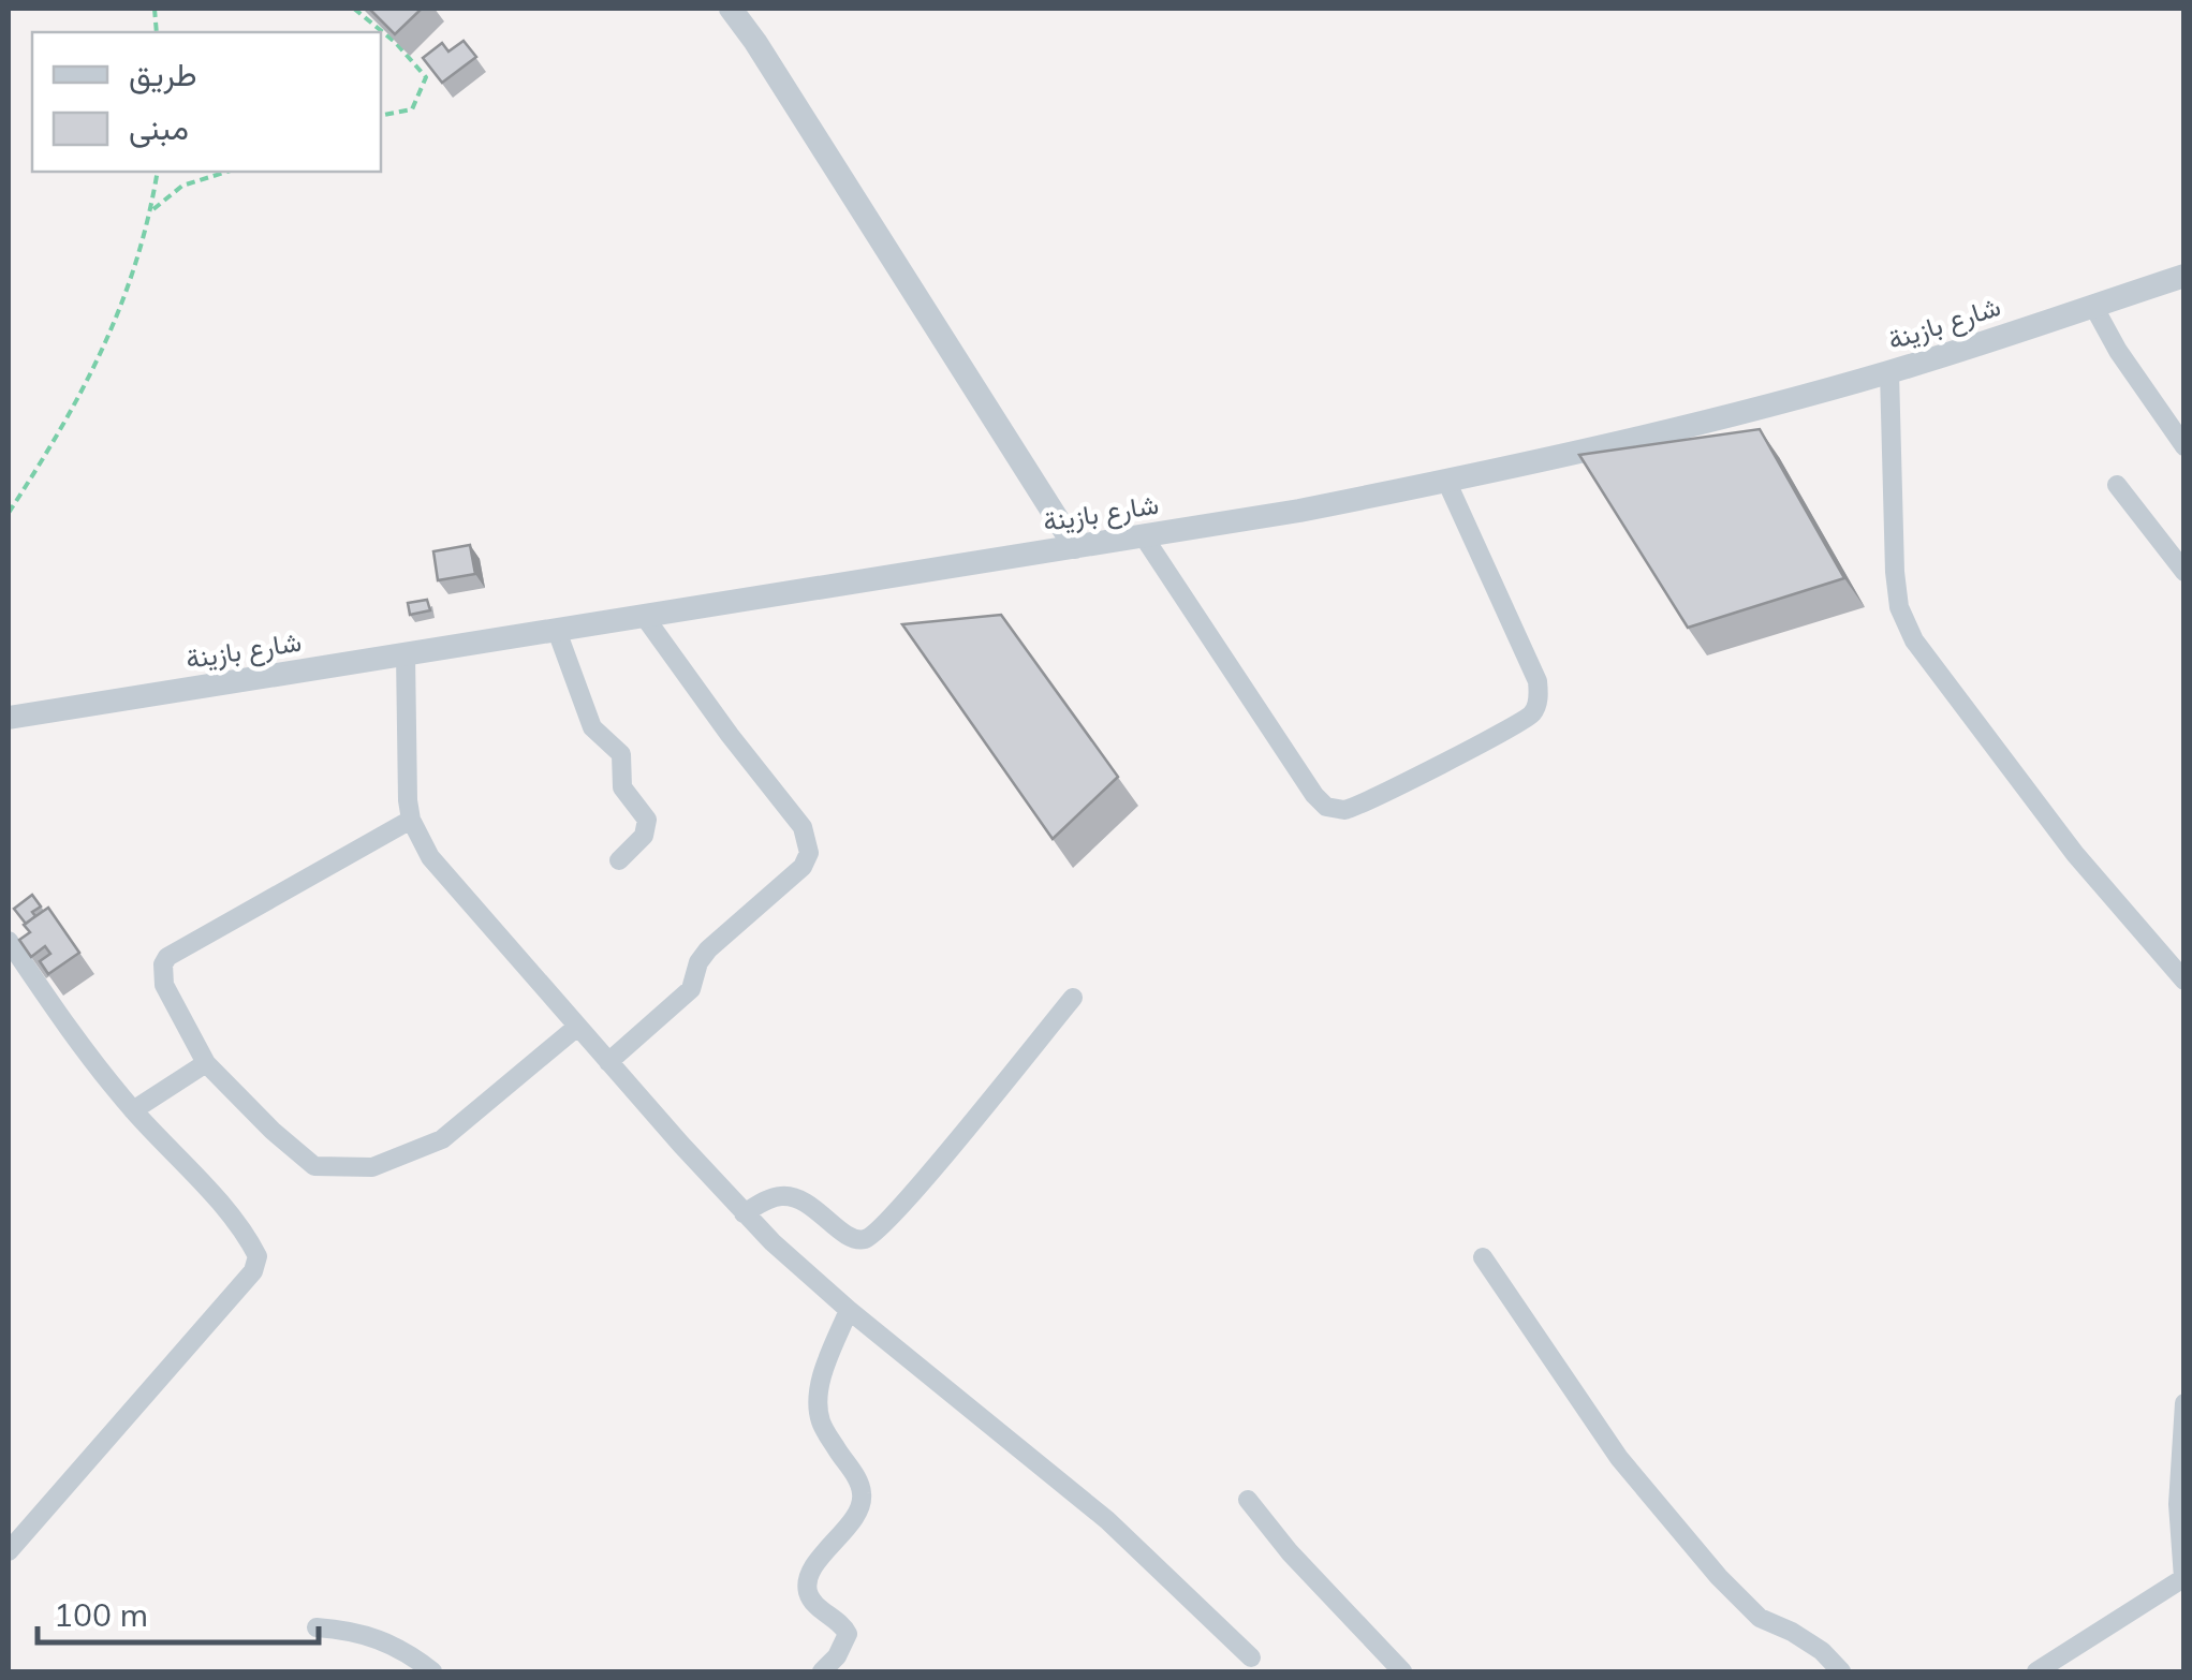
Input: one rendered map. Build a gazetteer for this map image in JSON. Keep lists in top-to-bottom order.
{
  "streets": {
    "street": ["شارع بازينة"]
  },
  "legend": ["طريق", "مبنى"],
  "scale_bar": "100 m"
}
